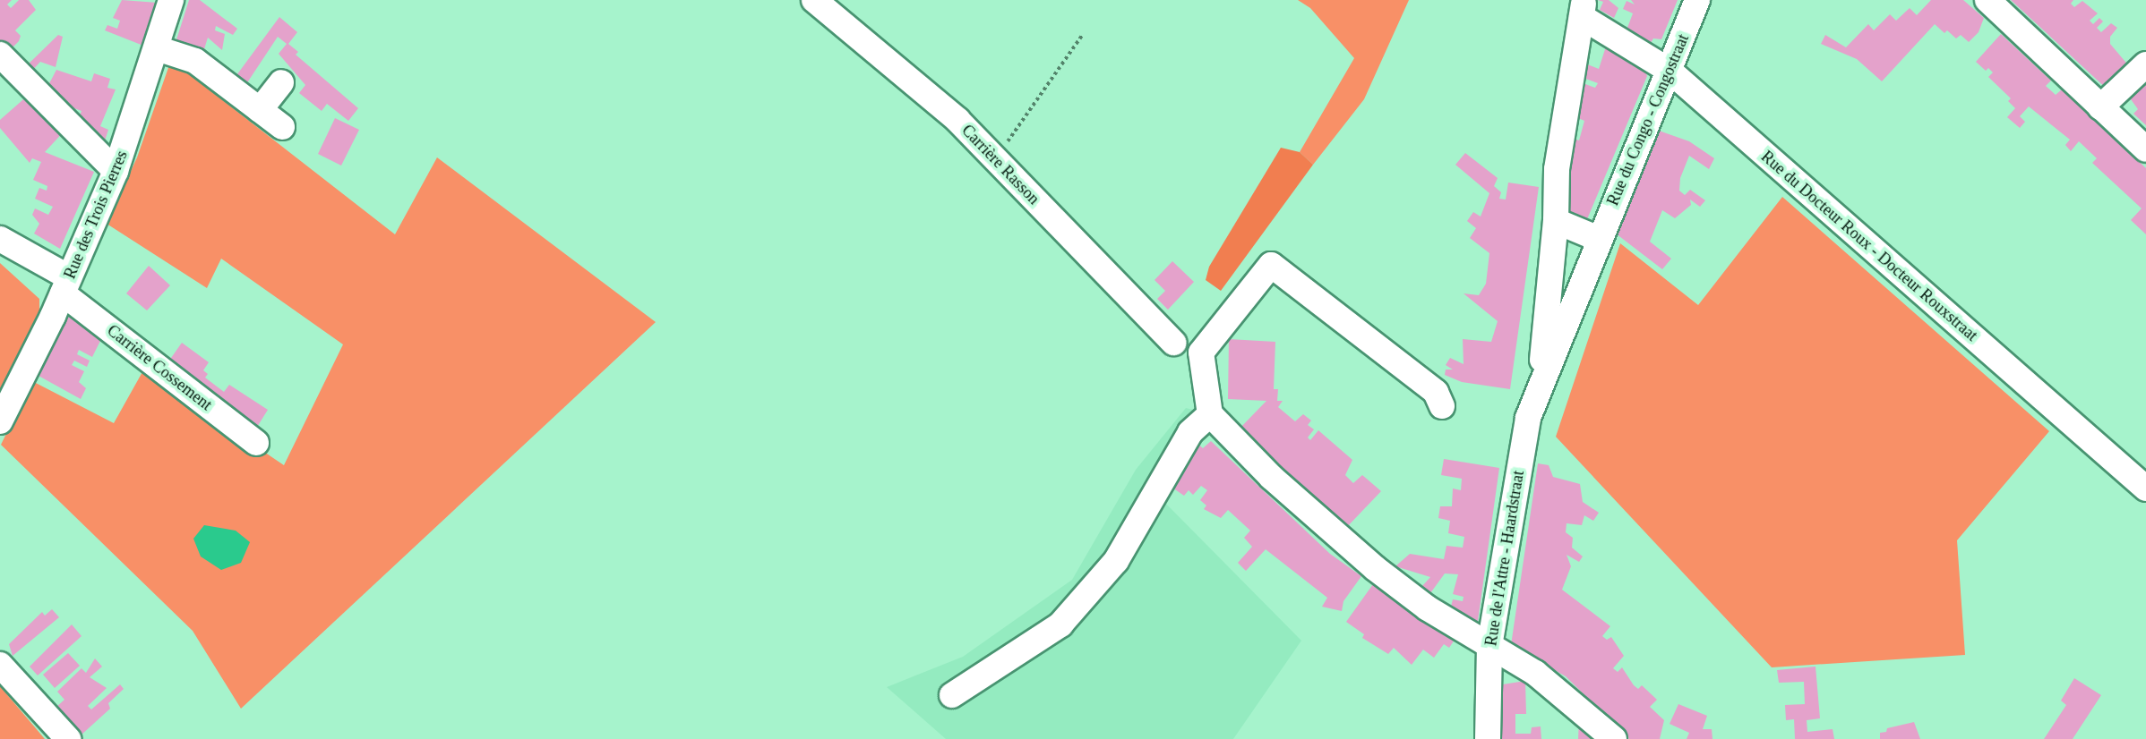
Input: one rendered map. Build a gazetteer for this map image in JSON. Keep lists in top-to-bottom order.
{
  "streets": {
    "street": [
      "Rue du Congo - Congostraat",
      "Carrière Rasson",
      "Rue des Trois Pierres",
      "Rue du Docteur Roux - Docteur Rouxstraat",
      "Carrière Cossement",
      "Rue de l'Attre - Haardstraat"
    ]
  },
  "crossings": [
    ["Rue du Congo - Congostraat", "Rue du Docteur Roux - Docteur Rouxstraat"],
    ["Rue du Congo - Congostraat", "Rue de l'Attre - Haardstraat"],
    ["Rue des Trois Pierres", "Carrière Cossement"],
    ["Rue du Docteur Roux - Docteur Rouxstraat", "Rue de l'Attre - Haardstraat"]
  ]
}
